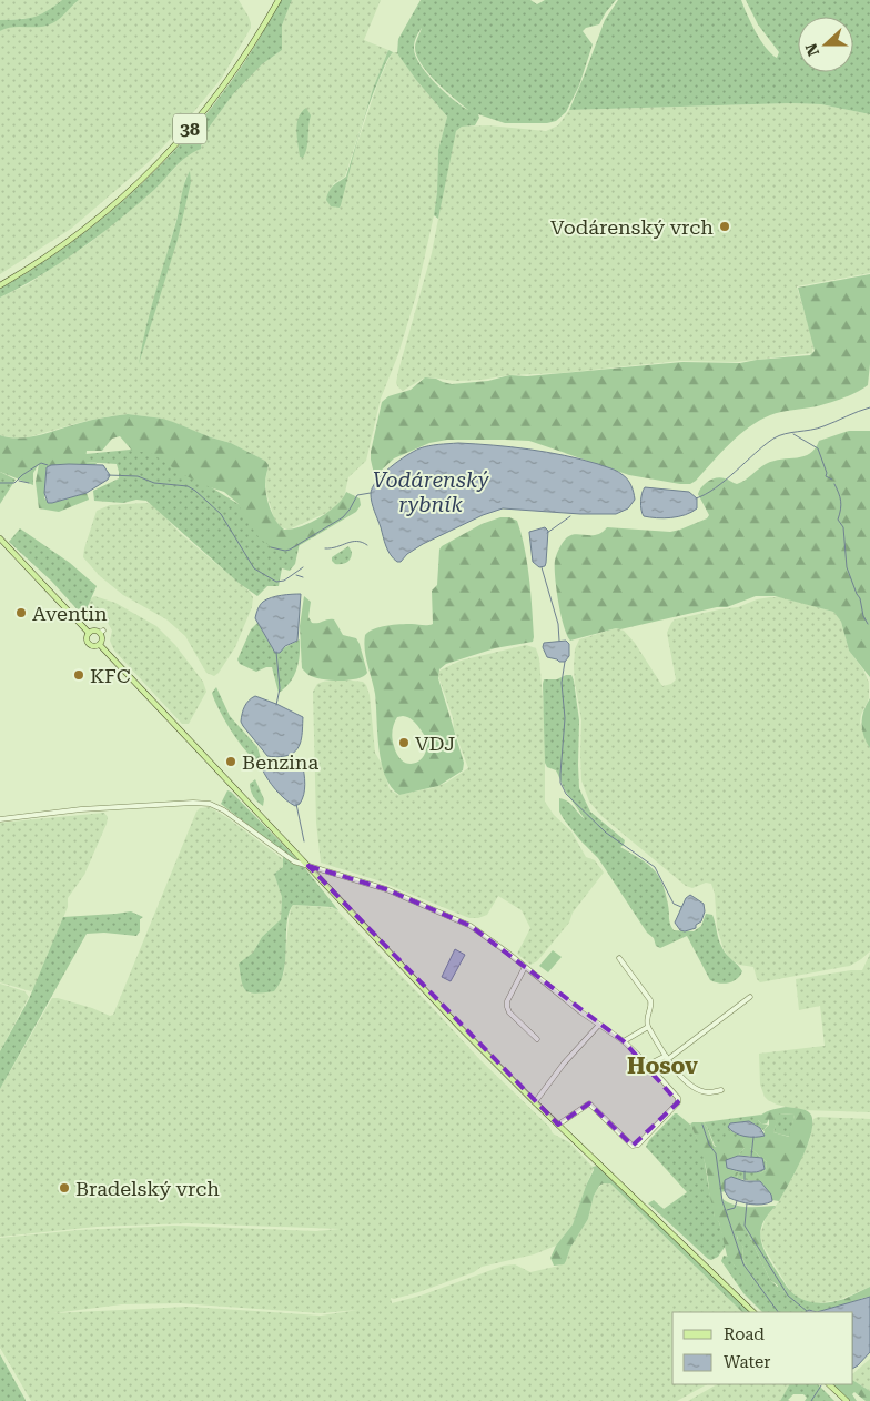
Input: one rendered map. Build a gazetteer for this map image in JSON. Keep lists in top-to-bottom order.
{
  "streets": {
    "main road": ["38"]
  },
  "districts": ["Hosov"],
  "water": ["Vodárenský rybník"],
  "places": [
    "Vodárenský vrch",
    "Aventin",
    "KFC",
    "VDJ",
    "Benzina",
    "Bradelský vrch"
  ],
  "legend": ["Road", "Water"],
  "north": "left"
}
